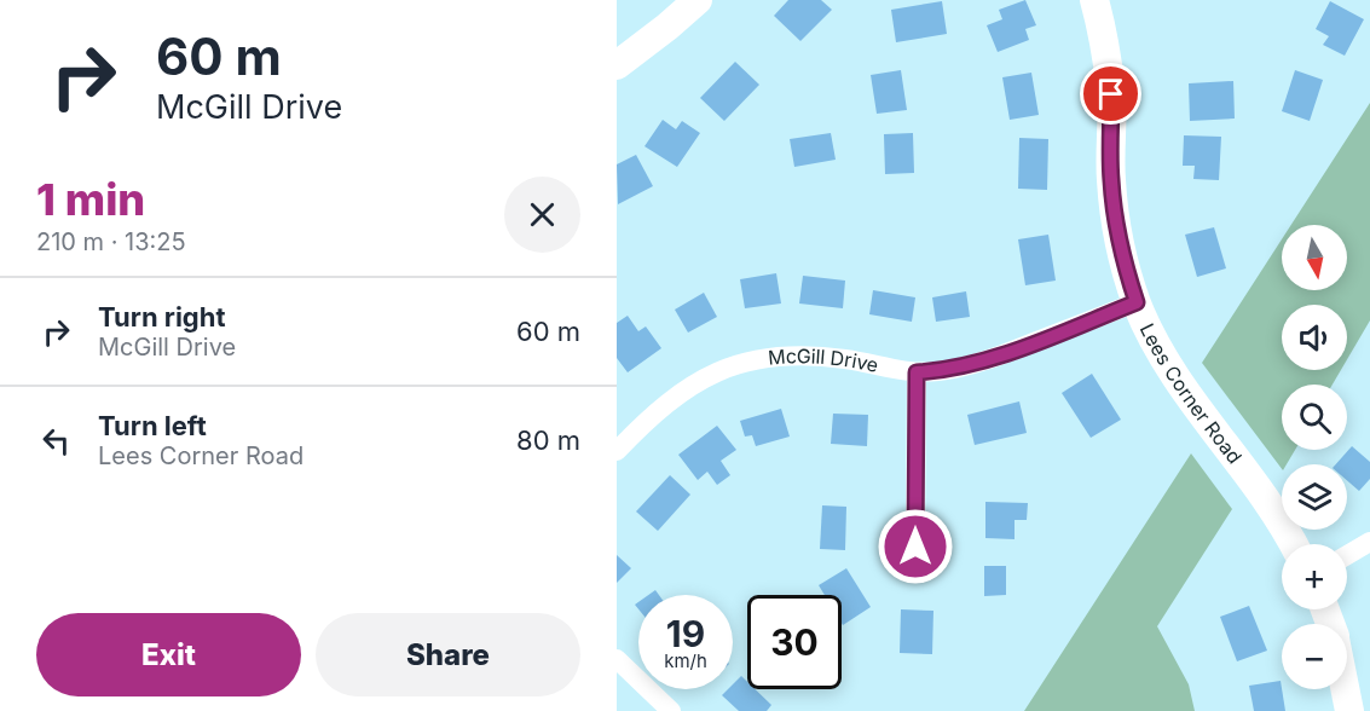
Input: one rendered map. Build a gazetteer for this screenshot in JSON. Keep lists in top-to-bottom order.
{
  "streets": {
    "street": ["McGill Drive", "Lees Corner Road"]
  },
  "crossings": [
    ["McGill Drive", "Lees Corner Road"]
  ],
  "north": "bottom",
  "page": {
    "turn": ["60 m", "McGill Drive"],
    "heading": ["1 min", "210 m · 13:25"],
    "map_buttons": ["+", "−"],
    "list": [
      {
        "name": "Turn right",
        "note": "McGill Drive",
        "value": "60 m"
      },
      {
        "name": "Turn left",
        "note": "Lees Corner Road",
        "value": "80 m"
      }
    ],
    "speed": "19 km/h",
    "limit": "30",
    "buttons": ["Exit", "Share"]
  }
}
